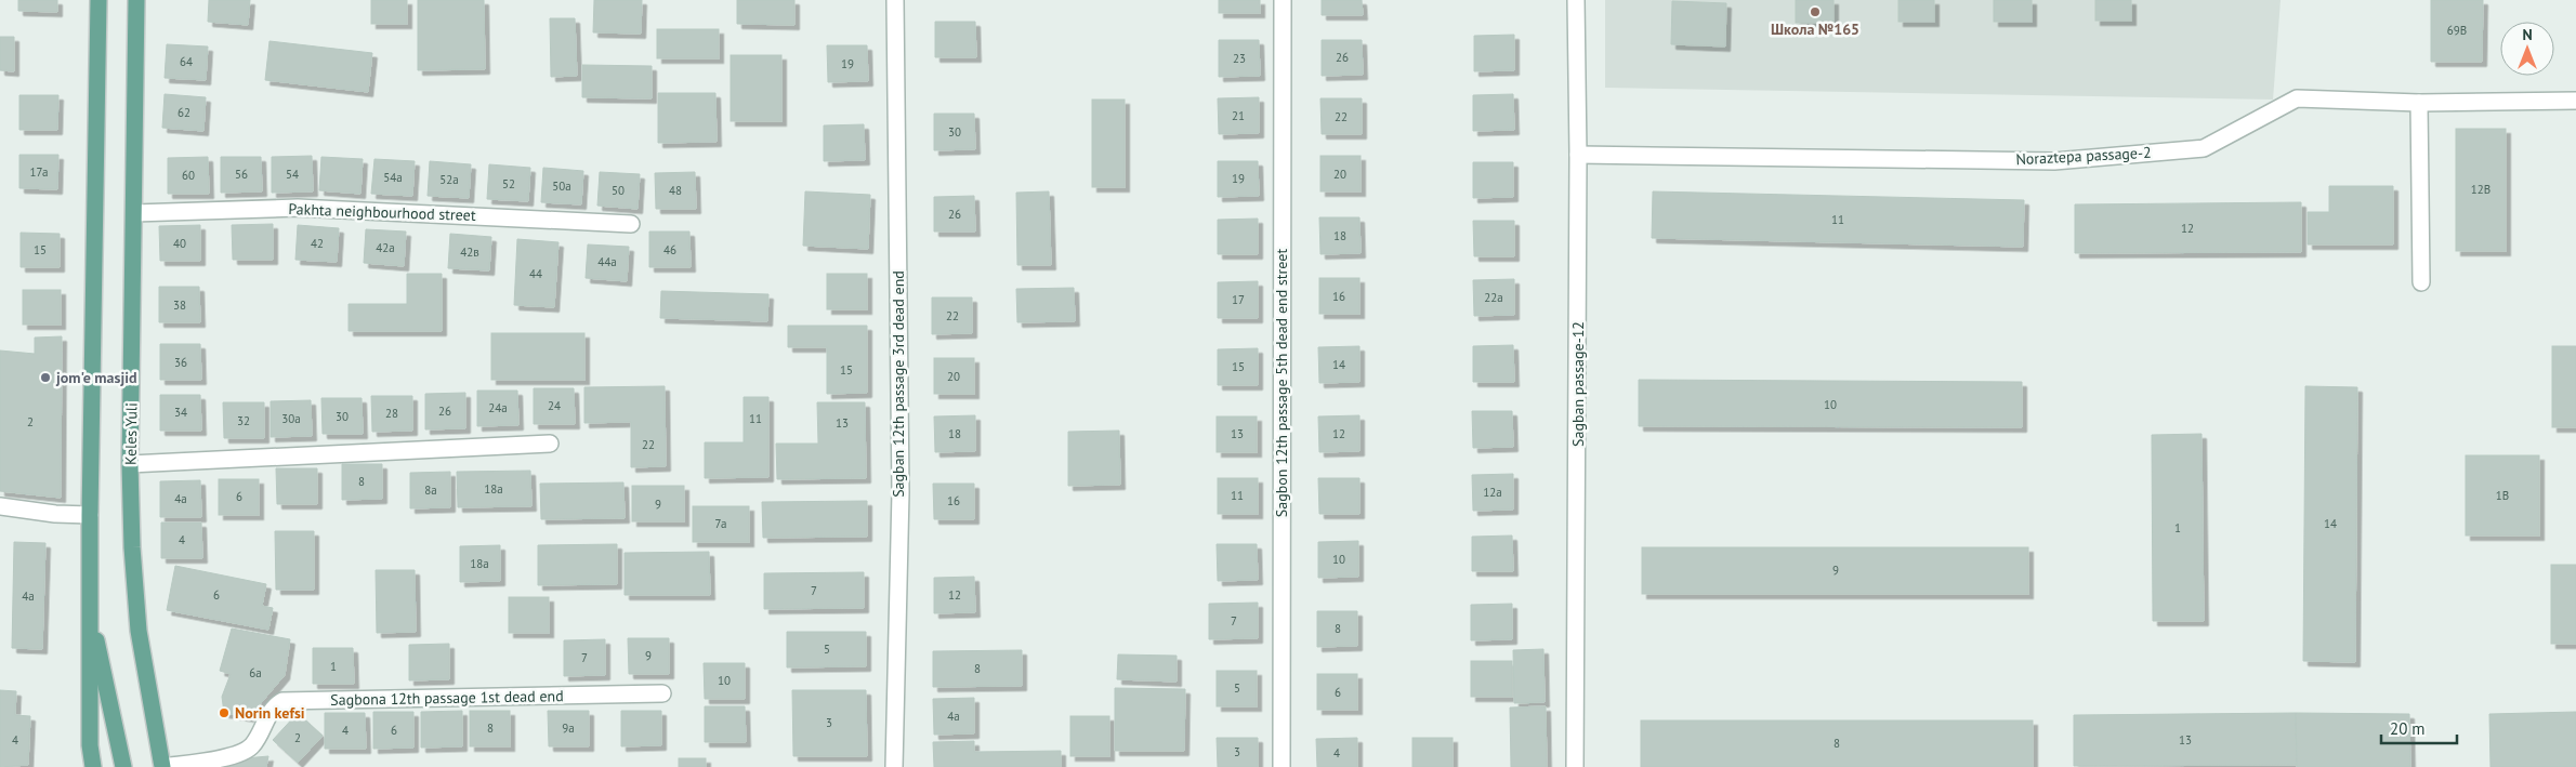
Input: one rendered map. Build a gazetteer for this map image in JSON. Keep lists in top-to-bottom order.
{
  "streets": {
    "main road": ["Keles Yuli"],
    "street": [
      "Noraztepa passage-2",
      "Pakhta neighbourhood street",
      "Sagbon 12th passage 5th dead end street",
      "Sagban 12th passage 3rd dead end",
      "Sagban passage-12",
      "Sagbona 12th passage 1st dead end"
    ]
  },
  "crossings": [
    ["Noraztepa passage-2", "Sagban passage-12"],
    ["Pakhta neighbourhood street", "Keles Yuli"],
    ["Keles Yuli", "Sagbona 12th passage 1st dead end"]
  ],
  "places": ["Школа №165", "jom'e masjid", "Norin kefsi"],
  "house_numbers": [
    "69В",
    "26",
    "23",
    "64",
    "19",
    "62",
    "21",
    "22",
    "30",
    "17a",
    "56",
    "54",
    "20",
    "60",
    "54a",
    "19",
    "52a",
    "52",
    "50a",
    "12B",
    "50",
    "48",
    "26",
    "11",
    "12",
    "18",
    "40",
    "42",
    "42a",
    "15",
    "46",
    "42в",
    "44a",
    "44",
    "16",
    "22a",
    "17",
    "38",
    "22",
    "36",
    "14",
    "15",
    "15",
    "20",
    "10",
    "24",
    "24a",
    "26",
    "34",
    "28",
    "30",
    "30a",
    "11",
    "32",
    "2",
    "13",
    "18",
    "13",
    "12",
    "22",
    "8",
    "18a",
    "8a",
    "12a",
    "11",
    "1В",
    "6",
    "4a",
    "16",
    "9",
    "7a",
    "14",
    "1",
    "4",
    "10",
    "18a",
    "9",
    "7",
    "6",
    "12",
    "4a",
    "7",
    "8",
    "5",
    "9",
    "7",
    "1",
    "8",
    "6a",
    "10",
    "5",
    "6",
    "4а",
    "3",
    "8",
    "9a",
    "4",
    "6",
    "2",
    "4",
    "13",
    "8",
    "3",
    "4"
  ],
  "scale_bar": "20 m",
  "north": "top"
}
